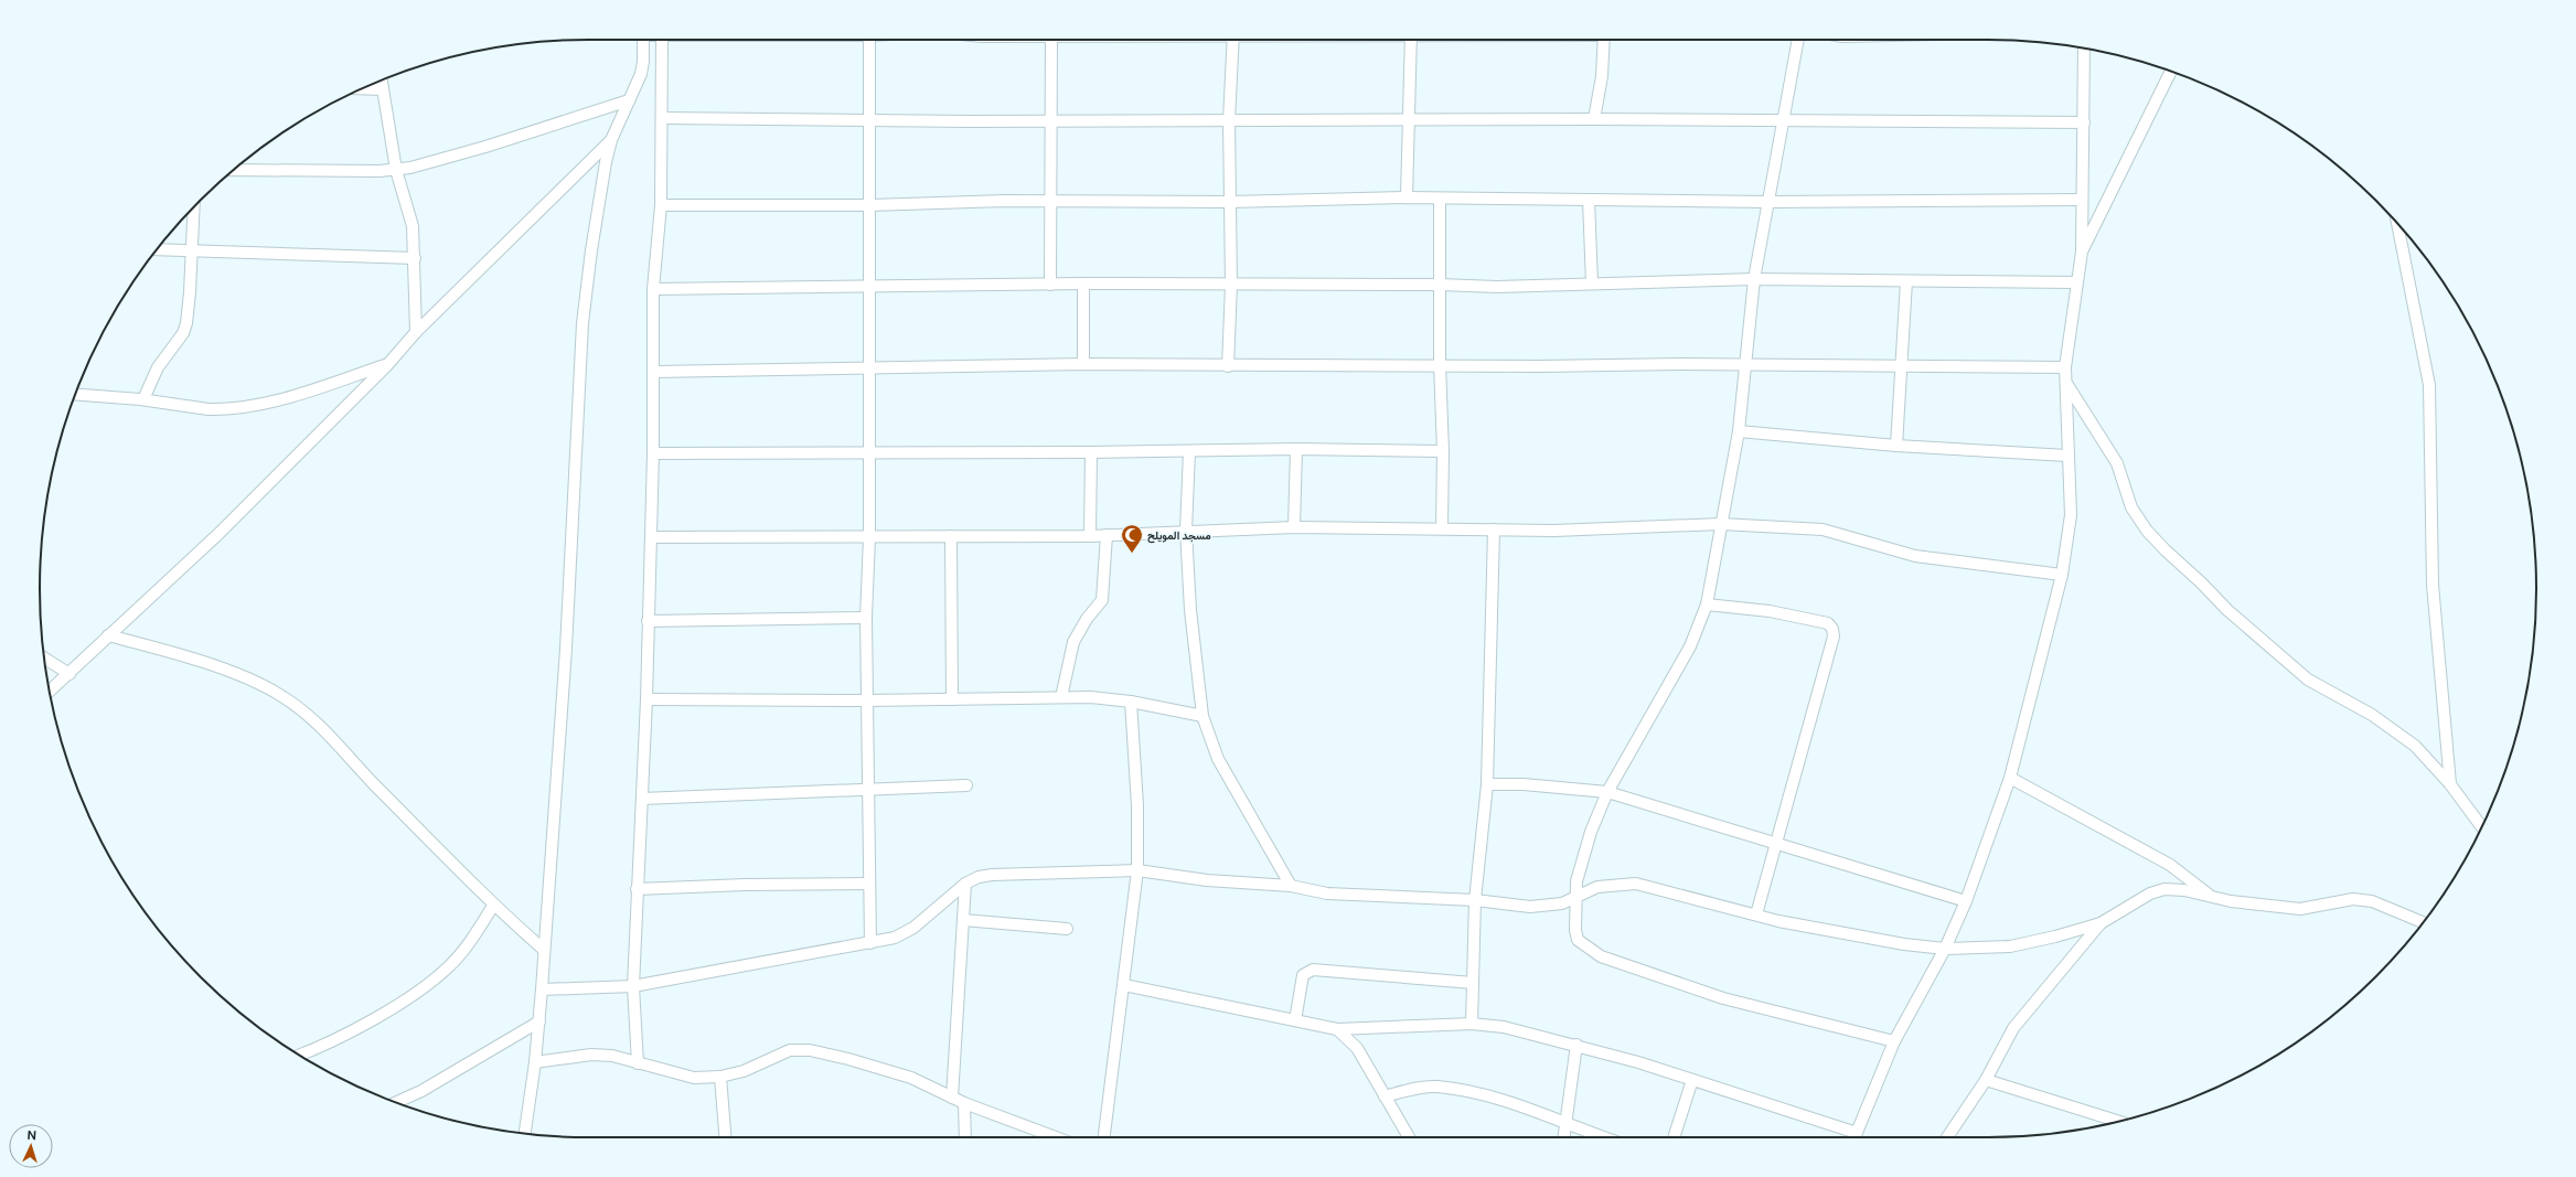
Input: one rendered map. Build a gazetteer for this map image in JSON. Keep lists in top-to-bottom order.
{
  "places": {
    "mosque": ["مسجد المويلح"]
  },
  "north": "top"
}
